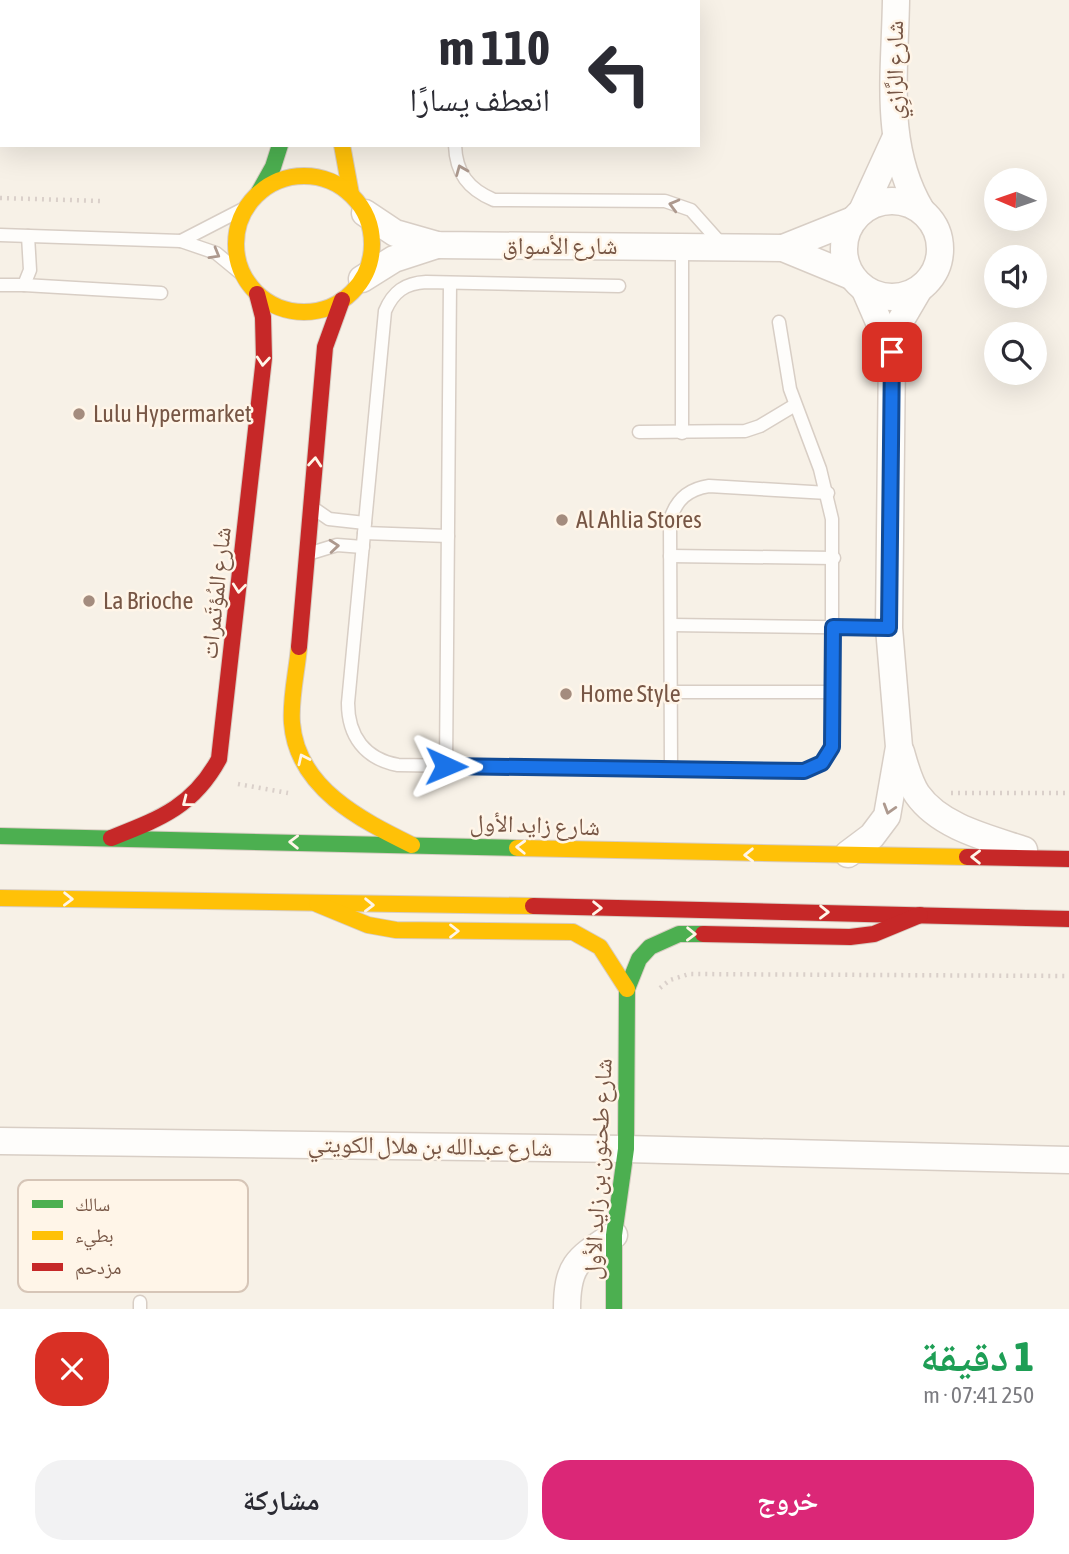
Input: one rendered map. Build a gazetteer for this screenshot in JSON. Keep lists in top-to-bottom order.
{
  "streets": {
    "street": [
      "شارع الرَّازِي",
      "شارع الأسواق",
      "شارع المُؤتَمرات",
      "شارع زايد الأول",
      "شارع عبدالله بن هلال الكويتي",
      "شارع طحنون بن زايد الأول"
    ]
  },
  "crossings": [
    ["شارع الرَّازِي", "شارع الأسواق"],
    ["شارع الأسواق", "شارع المُؤتَمرات"],
    ["شارع المُؤتَمرات", "شارع زايد الأول"],
    ["شارع عبدالله بن هلال الكويتي", "شارع طحنون بن زايد الأول"]
  ],
  "places": [
    "Lulu Hypermarket",
    "Al Ahlia Stores",
    "La Brioche",
    "Home Style"
  ],
  "legend": ["سالك", "بطيء", "مزدحم"],
  "north": "left",
  "page": {
    "turn": ["110 m", "انعطف يسارًا"],
    "heading": ["1 دقيقة", "250 m · 07:41"],
    "buttons": ["خروج", "مشاركة"]
  }
}
